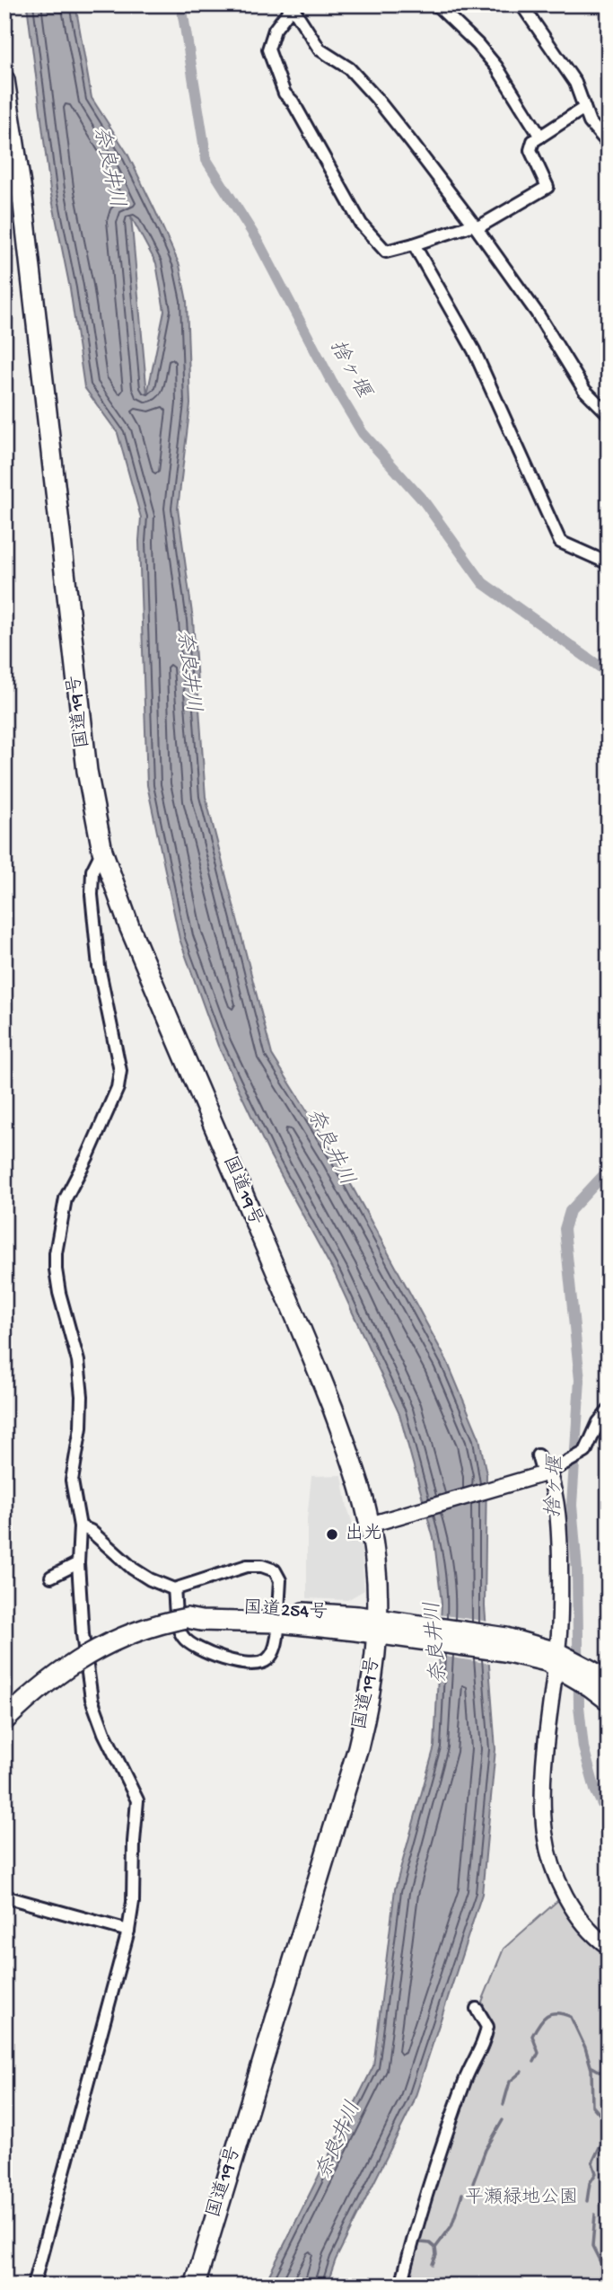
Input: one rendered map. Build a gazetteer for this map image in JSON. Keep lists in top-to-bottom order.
{
  "streets": {
    "highway": ["国道19号", "国道254号"]
  },
  "crossings": [
    ["国道19号", "国道254号"]
  ],
  "water": ["奈良井川", "捨ヶ堰"],
  "parks": ["平瀬緑地公園"],
  "places": ["出光"]
}
